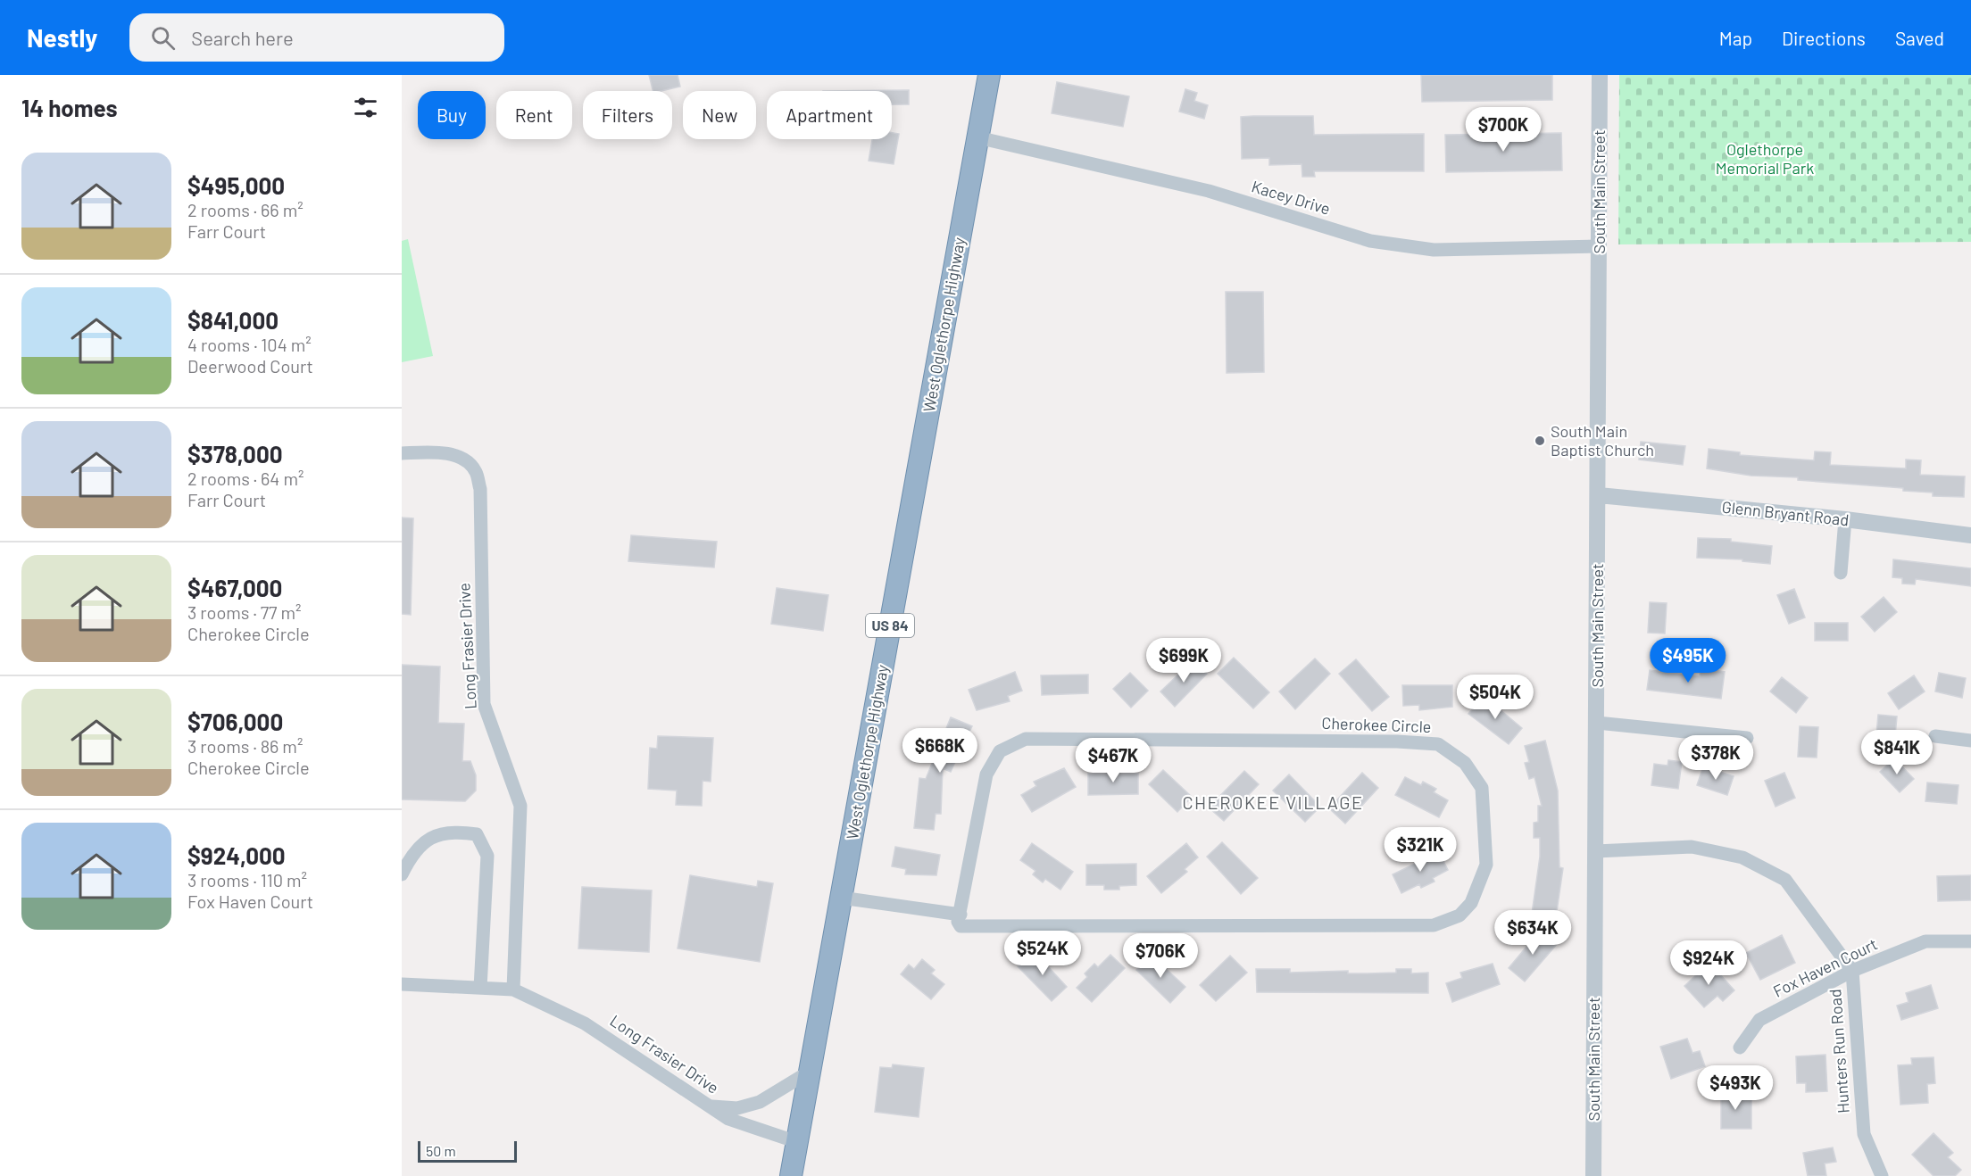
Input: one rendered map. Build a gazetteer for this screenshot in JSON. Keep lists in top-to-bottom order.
{
  "streets": {
    "highway": ["West Oglethorpe Highway", "US 84"],
    "street": [
      "South Main Street",
      "Kacey Drive",
      "Glenn Bryant Road",
      "Long Frasier Drive",
      "Cherokee Circle",
      "Fox Haven Court",
      "Hunters Run Road"
    ]
  },
  "crossings": [
    ["South Main Street", "Kacey Drive"],
    ["South Main Street", "Glenn Bryant Road"],
    ["South Main Street", "Hunters Run Road"],
    ["Kacey Drive", "West Oglethorpe Highway"],
    ["West Oglethorpe Highway", "Long Frasier Drive"],
    ["Fox Haven Court", "Hunters Run Road"]
  ],
  "districts": ["CHEROKEE VILLAGE"],
  "parks": ["Oglethorpe Memorial Park"],
  "places": ["South Main Baptist Church"],
  "scale_bar": "50 m",
  "page": {
    "header": "Nestly",
    "search": "Search here",
    "nav": ["Map", "Directions", "Saved"],
    "heading": "14 homes",
    "chip": [
      "Buy",
      "Rent",
      "Filters",
      "New",
      "Apartment"
    ],
    "price": [
      "$700K",
      "$699K",
      "$495K",
      "$504K",
      "$668K",
      "$841K",
      "$378K",
      "$467K",
      "$321K",
      "$634K",
      "$524K",
      "$706K",
      "$924K",
      "$493K"
    ],
    "list": [
      {
        "name": "$495,000",
        "note": "2 rooms · 66 m² · Farr Court"
      },
      {
        "name": "$841,000",
        "note": "4 rooms · 104 m² · Deerwood Court"
      },
      {
        "name": "$378,000",
        "note": "2 rooms · 64 m² · Farr Court"
      },
      {
        "name": "$467,000",
        "note": "3 rooms · 77 m² · Cherokee Circle"
      },
      {
        "name": "$706,000",
        "note": "3 rooms · 86 m² · Cherokee Circle"
      },
      {
        "name": "$924,000",
        "note": "3 rooms · 110 m² · Fox Haven Court"
      }
    ],
    "scale": "50 m"
  }
}
